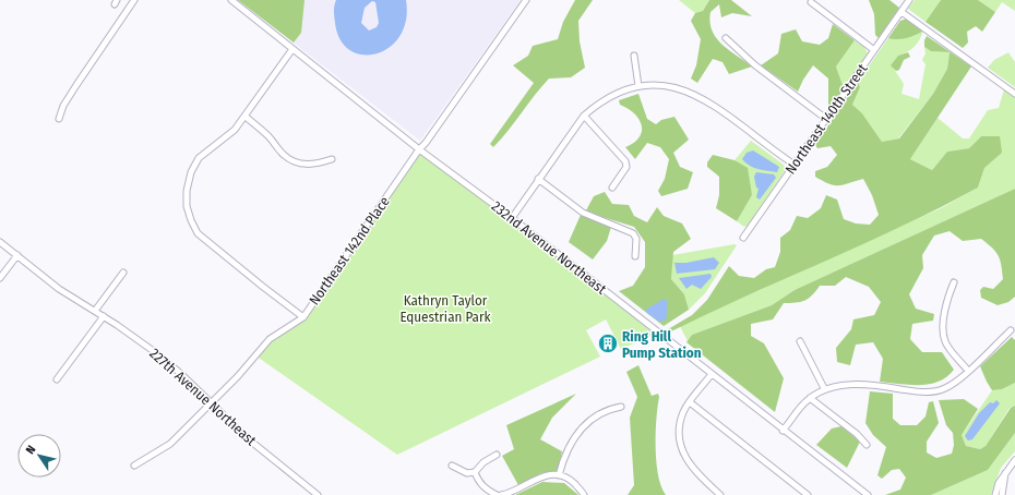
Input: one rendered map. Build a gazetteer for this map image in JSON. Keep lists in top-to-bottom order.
{
  "streets": {
    "street": [
      "Northeast 140th Street",
      "232nd Avenue Northeast",
      "Northeast 142nd Place",
      "227th Avenue Northeast"
    ]
  },
  "crossings": [
    ["232nd Avenue Northeast", "Northeast 142nd Place"],
    ["Northeast 142nd Place", "227th Avenue Northeast"]
  ],
  "parks": ["Kathryn Taylor Equestrian Park"],
  "places": {
    "building": ["Ring Hill Pump Station"]
  },
  "north": "top left"
}
